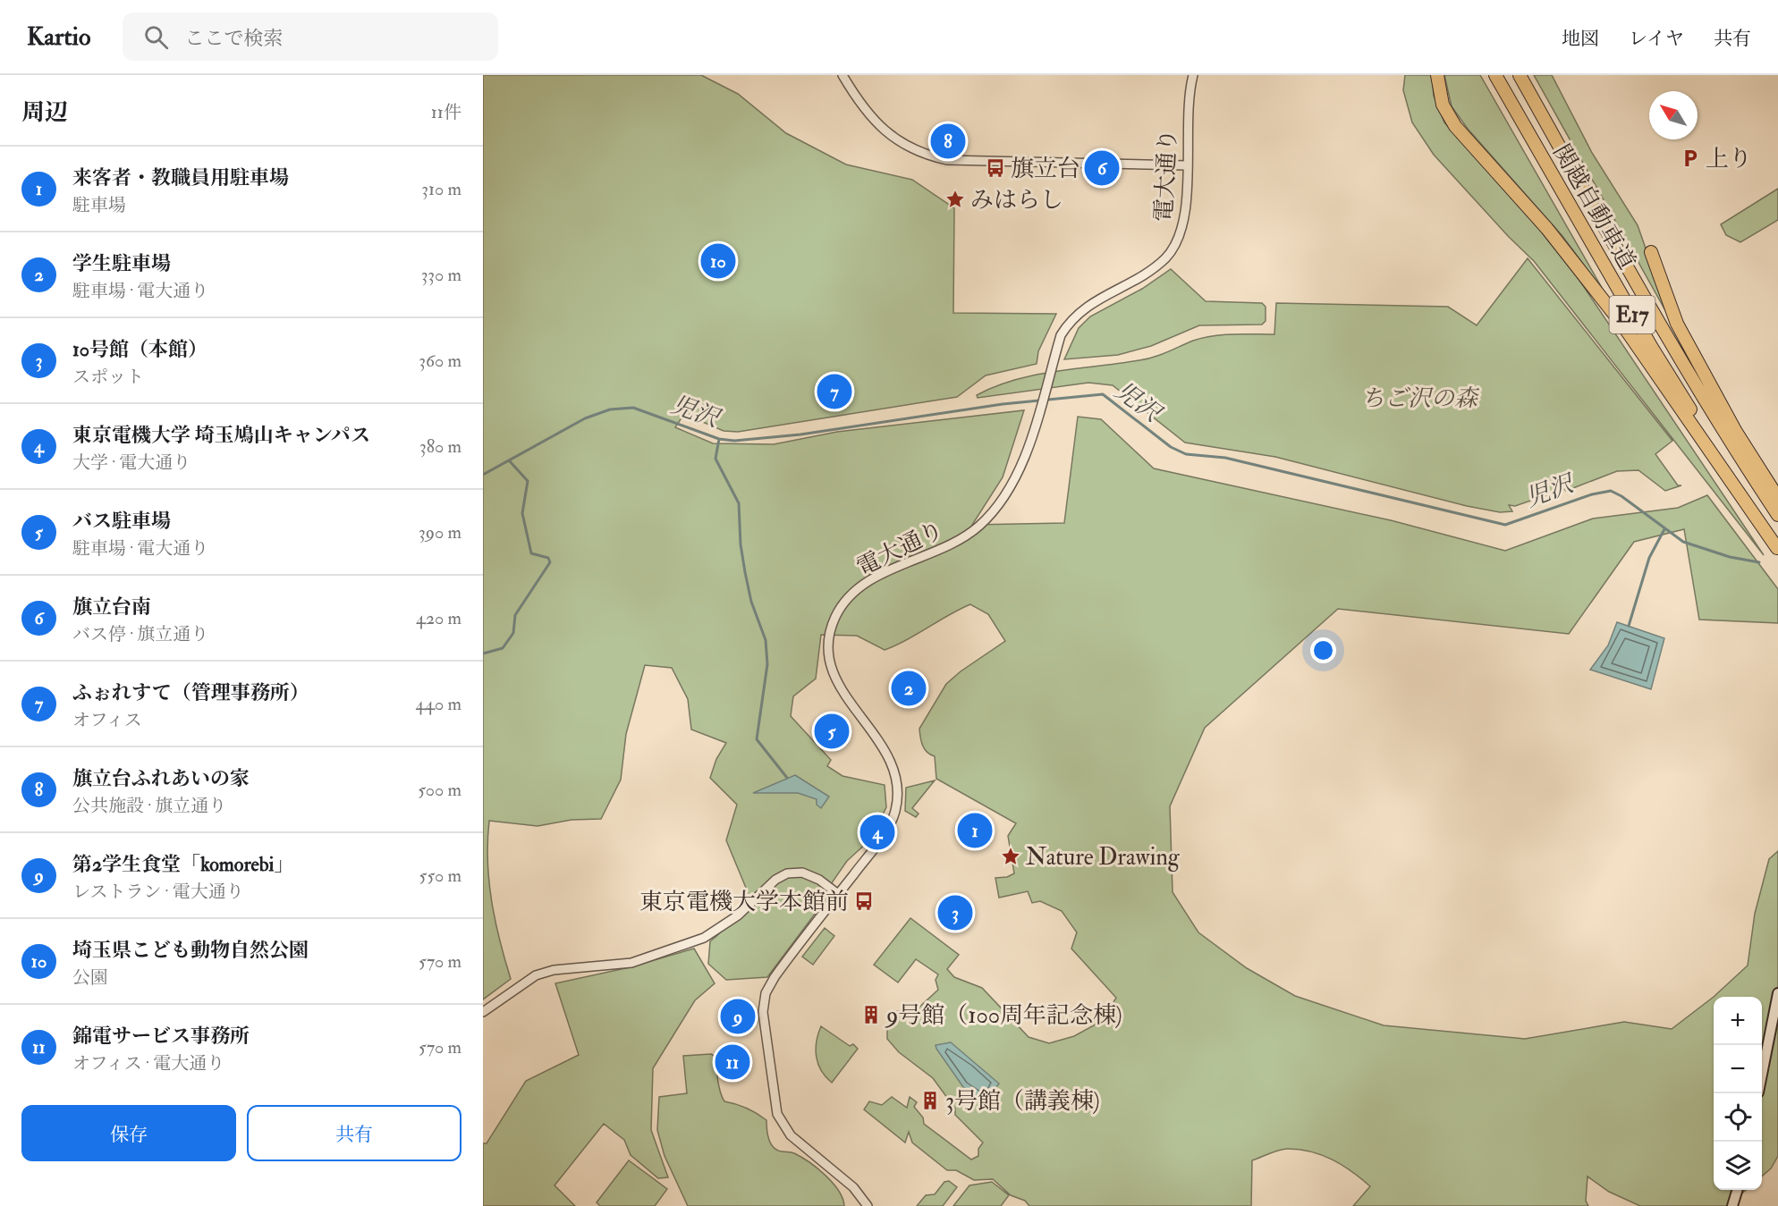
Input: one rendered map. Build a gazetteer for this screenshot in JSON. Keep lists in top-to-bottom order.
{
  "streets": {
    "highway": ["関越自動車道", "E17"],
    "street": ["電大通り"]
  },
  "water": ["児沢"],
  "parks": ["ちご沢の森"],
  "places": {
    "parking": ["上り"],
    "bus stop": ["旗立台", "東京電機大学本館前"],
    "place": ["みはらし", "Nature Drawing"],
    "building": ["9号館（100周年記念棟)", "3号館（講義棟)"]
  },
  "north": "top left",
  "page": {
    "header": "Kartio",
    "search": "ここで検索",
    "nav": ["地図", "レイヤ", "共有"],
    "heading": ["周辺", "11件"],
    "pins": [
      "8",
      "6",
      "10",
      "7",
      "2",
      "5",
      "1",
      "4",
      "3",
      "9",
      "11"
    ],
    "list": [
      {
        "mark": "1",
        "name": "来客者・教職員用駐車場",
        "note": "駐車場",
        "value": "310 m"
      },
      {
        "mark": "2",
        "name": "学生駐車場",
        "note": "駐車場 · 電大通り",
        "value": "330 m"
      },
      {
        "mark": "3",
        "name": "10号館（本館）",
        "note": "スポット",
        "value": "360 m"
      },
      {
        "mark": "4",
        "name": "東京電機大学 埼玉鳩山キャンパス",
        "note": "大学 · 電大通り",
        "value": "380 m"
      },
      {
        "mark": "5",
        "name": "バス駐車場",
        "note": "駐車場 · 電大通り",
        "value": "390 m"
      },
      {
        "mark": "6",
        "name": "旗立台南",
        "note": "バス停 · 旗立通り",
        "value": "420 m"
      },
      {
        "mark": "7",
        "name": "ふぉれすて（管理事務所）",
        "note": "オフィス",
        "value": "440 m"
      },
      {
        "mark": "8",
        "name": "旗立台ふれあいの家",
        "note": "公共施設 · 旗立通り",
        "value": "500 m"
      },
      {
        "mark": "9",
        "name": "第2学生食堂「komorebi」",
        "note": "レストラン · 電大通り",
        "value": "550 m"
      },
      {
        "mark": "10",
        "name": "埼玉県こども動物自然公園",
        "note": "公園",
        "value": "570 m"
      },
      {
        "mark": "11",
        "name": "錦電サービス事務所",
        "note": "オフィス · 電大通り",
        "value": "570 m"
      }
    ],
    "map_buttons": ["+", "−"],
    "buttons": ["保存", "共有"]
  }
}
